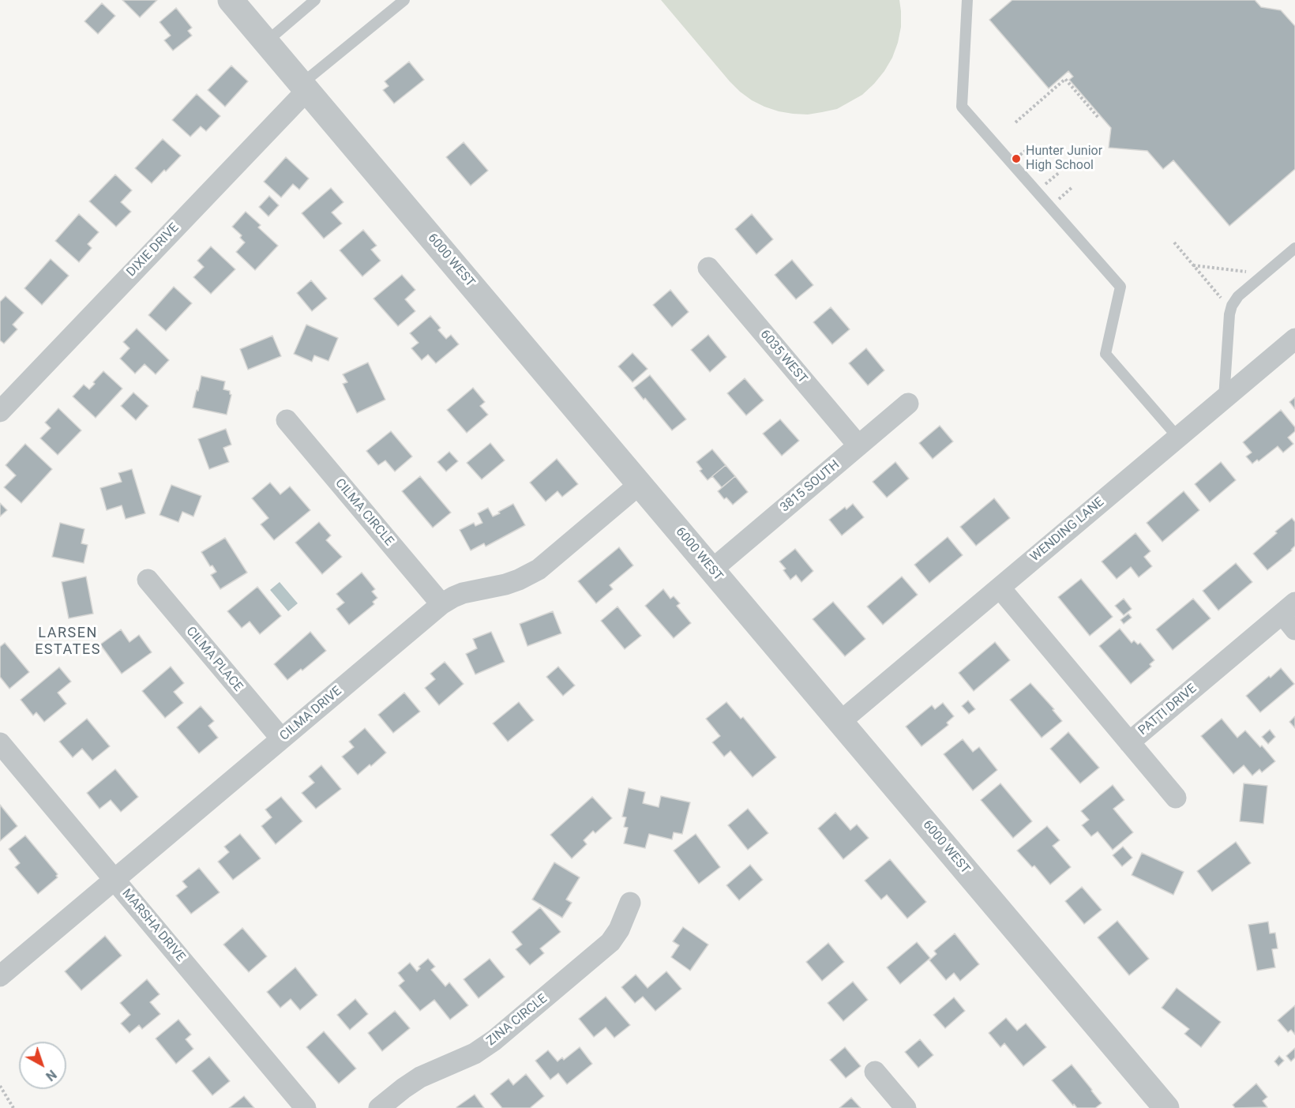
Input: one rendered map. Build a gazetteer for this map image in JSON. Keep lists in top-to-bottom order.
{
  "streets": {
    "street": [
      "DIXIE DRIVE",
      "6000 WEST",
      "6035 WEST",
      "3815 SOUTH",
      "CILMA CIRCLE",
      "WENDING LANE",
      "CILMA PLACE",
      "PATTI DRIVE",
      "CILMA DRIVE",
      "MARSHA DRIVE",
      "ZINA CIRCLE"
    ]
  },
  "crossings": [
    ["DIXIE DRIVE", "6000 WEST"],
    ["6000 WEST", "3815 SOUTH"],
    ["6000 WEST", "WENDING LANE"],
    ["6000 WEST", "CILMA DRIVE"],
    ["6035 WEST", "3815 SOUTH"],
    ["CILMA CIRCLE", "CILMA DRIVE"],
    ["WENDING LANE", "PATTI DRIVE"],
    ["CILMA PLACE", "CILMA DRIVE"],
    ["CILMA DRIVE", "MARSHA DRIVE"]
  ],
  "districts": ["LARSEN ESTATES"],
  "places": ["Hunter Junior High School"],
  "north": "bottom right"
}
